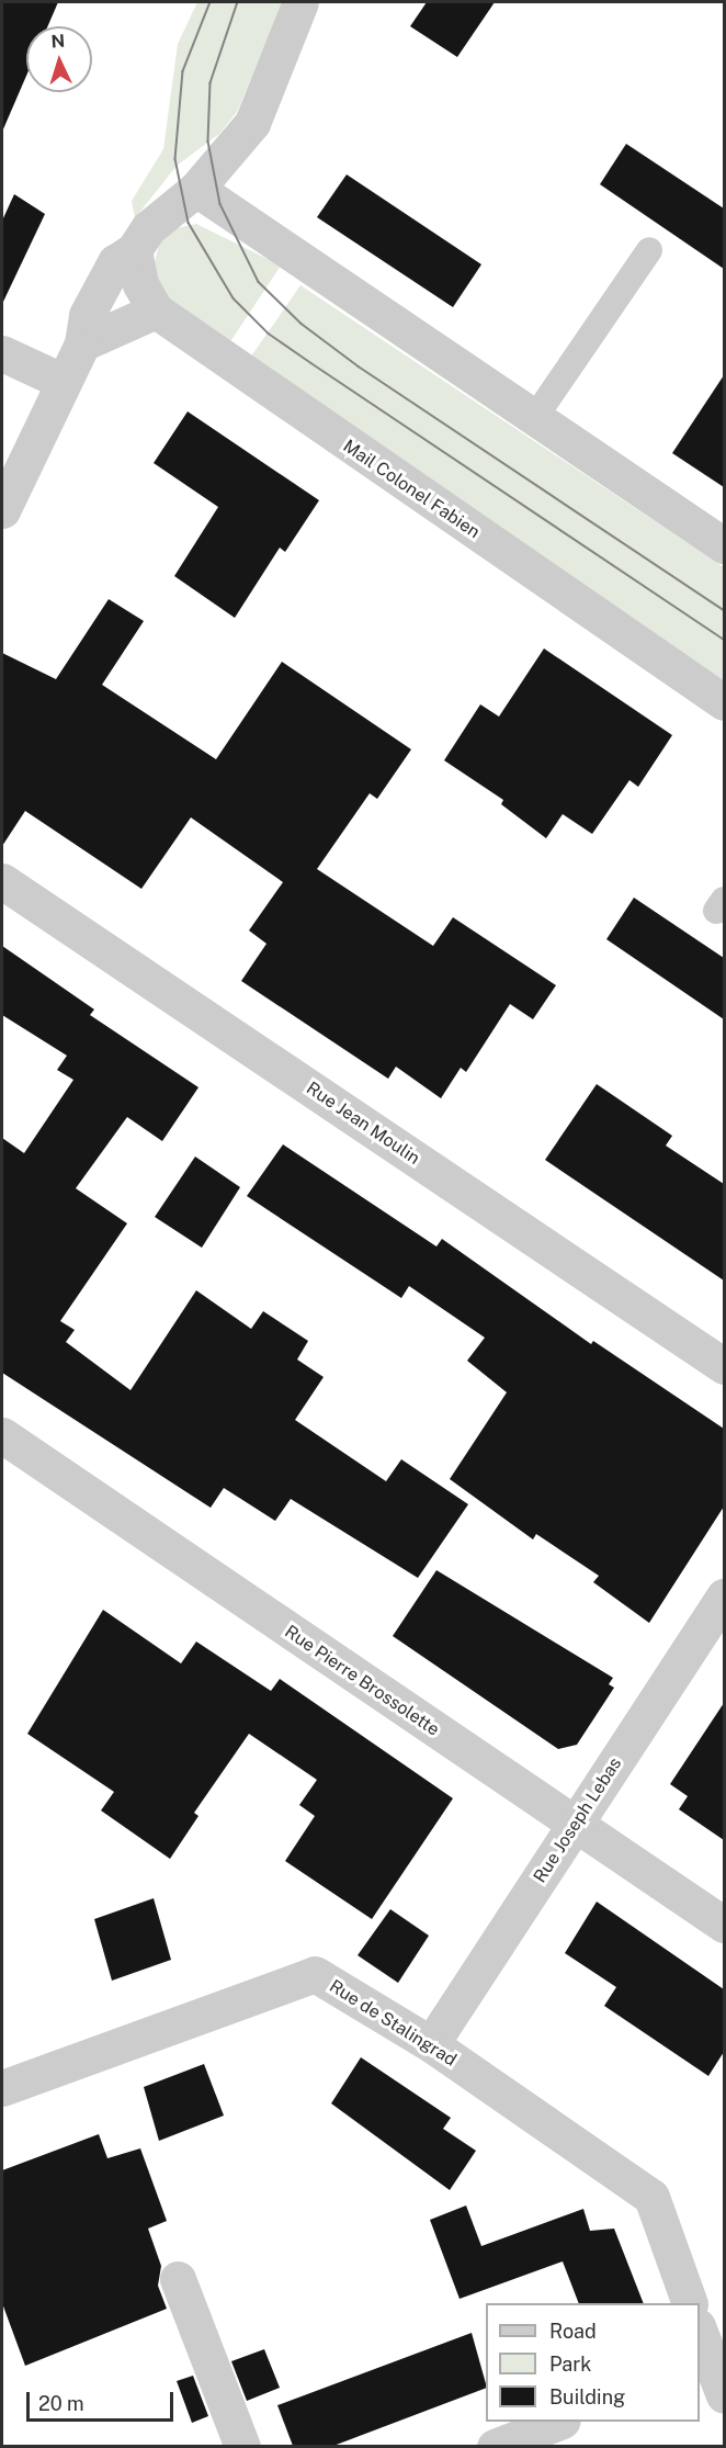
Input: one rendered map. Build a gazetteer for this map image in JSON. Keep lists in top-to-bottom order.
{
  "streets": {
    "street": [
      "Mail Colonel Fabien",
      "Rue Jean Moulin",
      "Rue Pierre Brossolette",
      "Rue Joseph Lebas",
      "Rue de Stalingrad"
    ]
  },
  "crossings": [
    ["Rue Pierre Brossolette", "Rue Joseph Lebas"],
    ["Rue Joseph Lebas", "Rue de Stalingrad"]
  ],
  "legend": ["Road", "Park", "Building"],
  "scale_bar": "20 m",
  "north": "top"
}
